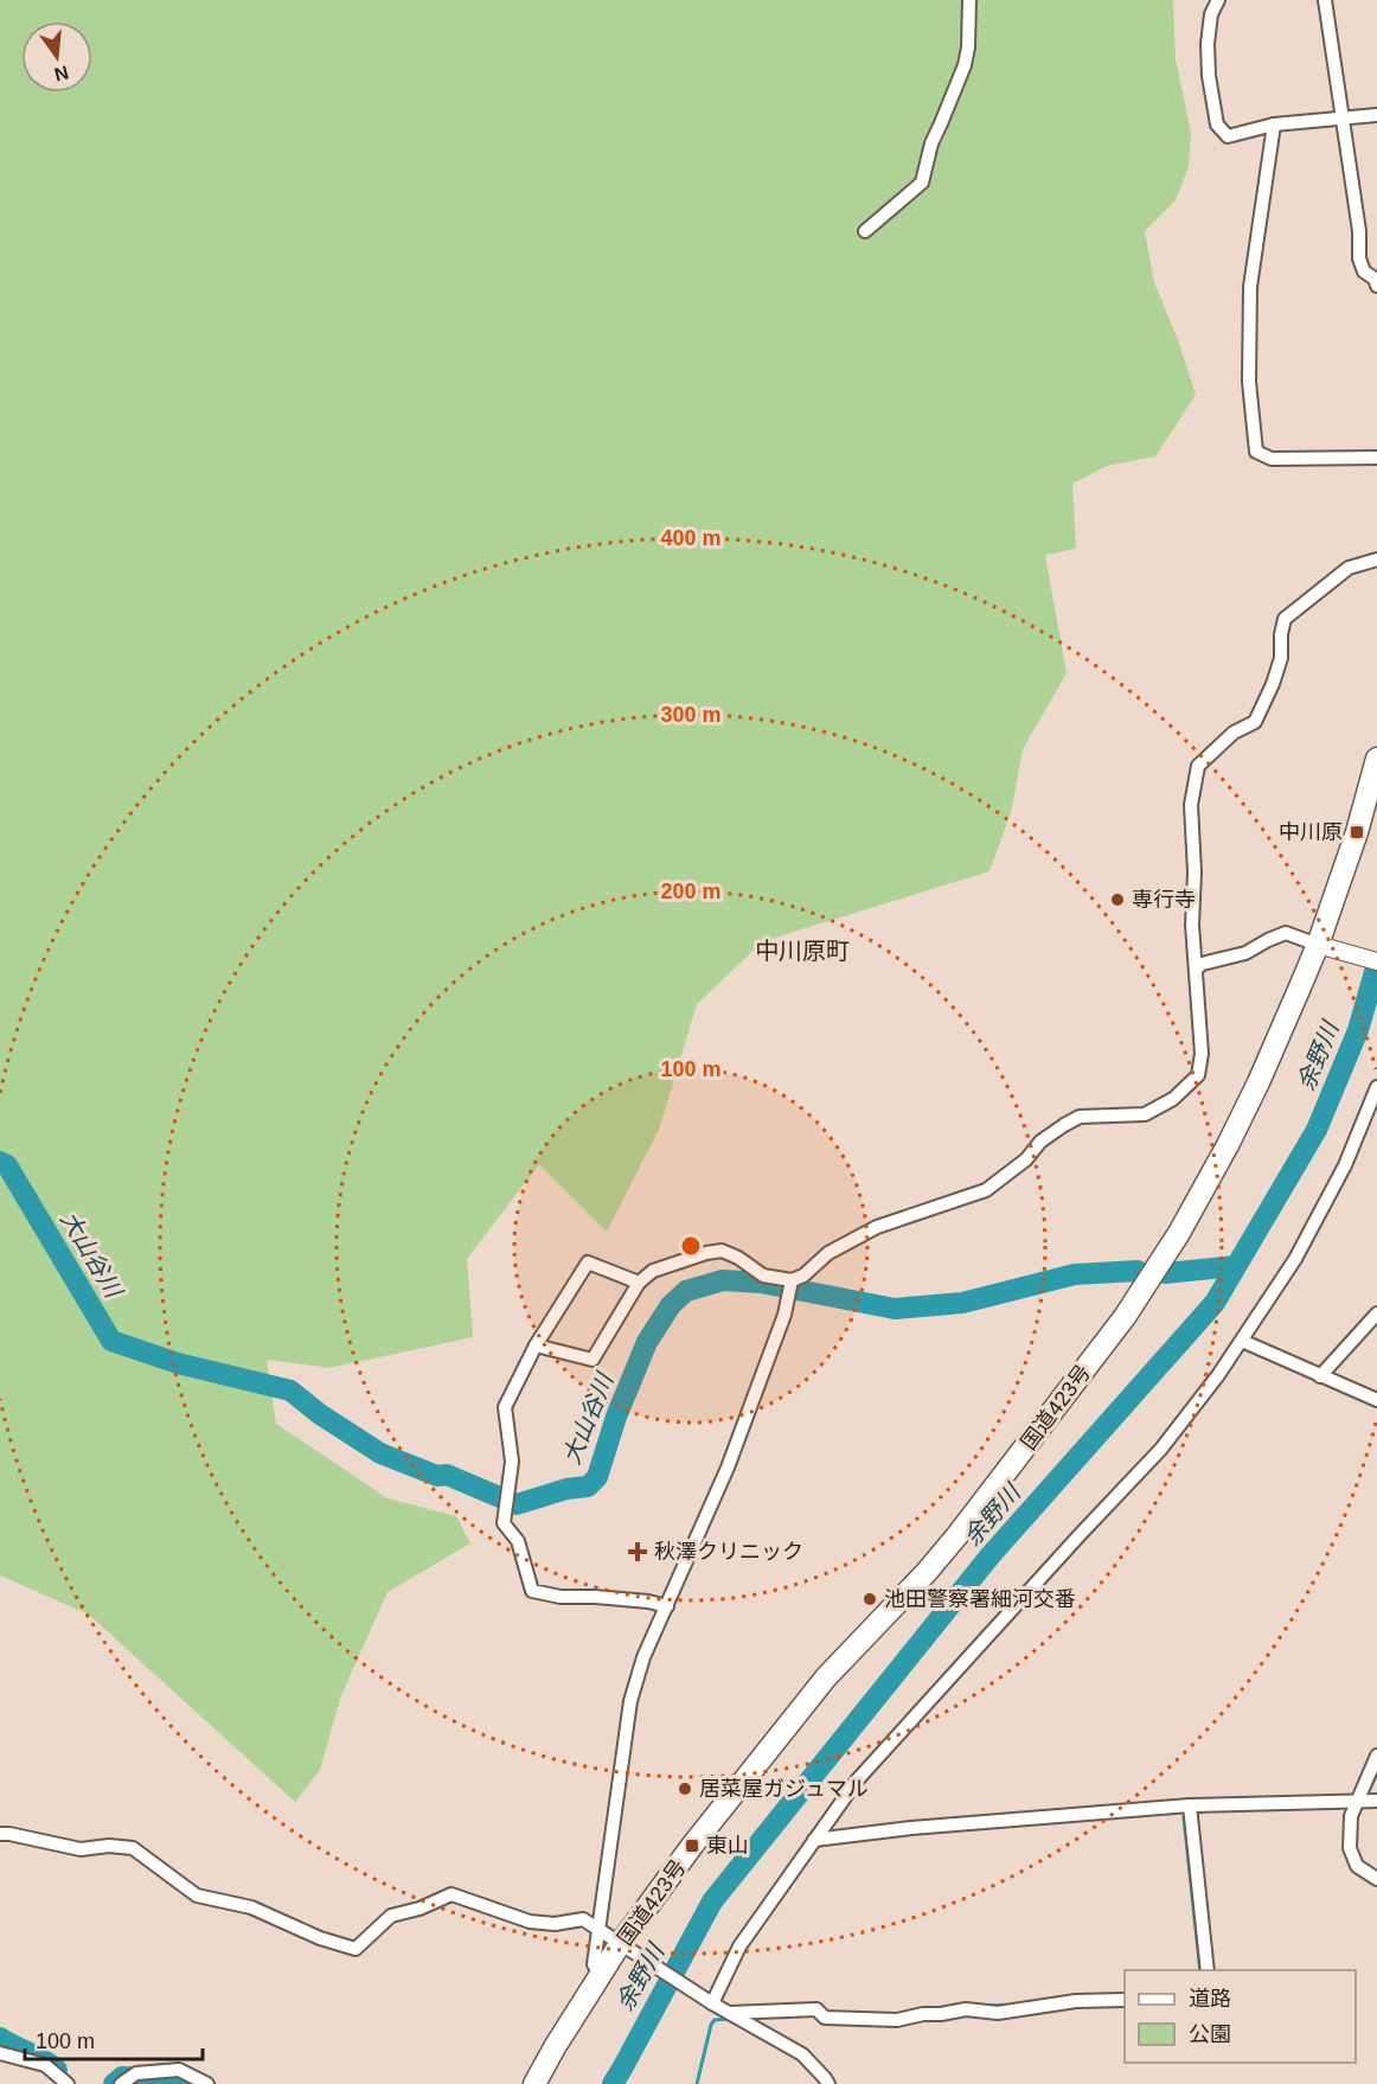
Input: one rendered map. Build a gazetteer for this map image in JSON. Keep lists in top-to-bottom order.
{
  "streets": {
    "highway": ["国道423号"]
  },
  "districts": ["中川原町"],
  "water": ["余野川", "大山谷川"],
  "places": {
    "transit": ["中川原", "東山"],
    "other": ["専行寺", "池田警察署細河交番", "居菜屋ガジュマル"],
    "health": ["秋澤クリニック"]
  },
  "legend": ["道路", "公園"],
  "scale_bar": "100 m",
  "north": "bottom",
  "rings": [
    "400 m",
    "300 m",
    "200 m",
    "100 m"
  ]
}
